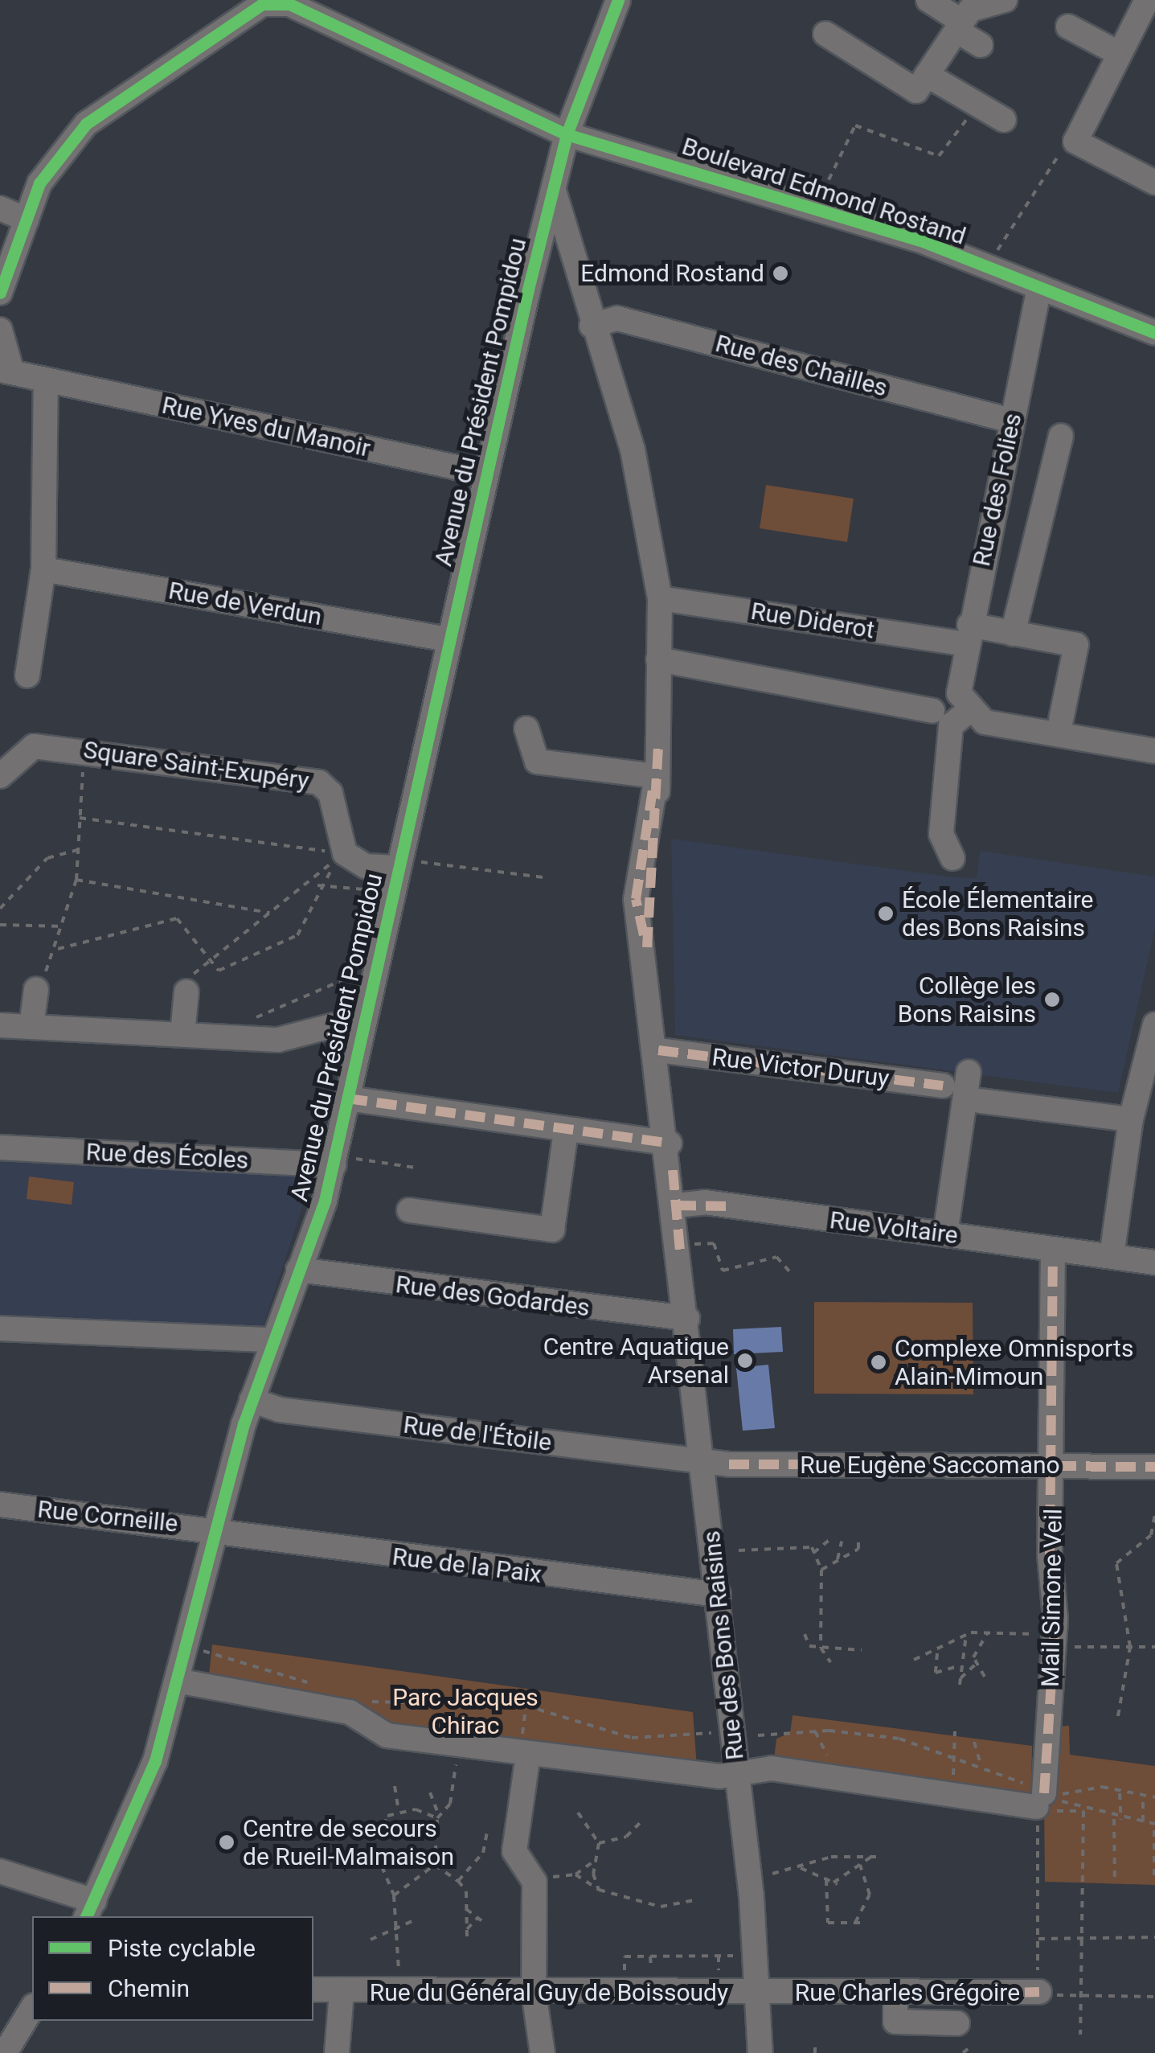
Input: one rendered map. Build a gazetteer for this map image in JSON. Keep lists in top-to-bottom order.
{
  "streets": {
    "street": [
      "Boulevard Edmond Rostand",
      "Rue des Chailles",
      "Avenue du Président Pompidou",
      "Rue Yves du Manoir",
      "Rue des Folies",
      "Rue de Verdun",
      "Rue Diderot",
      "Square Saint-Exupéry",
      "Rue Victor Duruy",
      "Rue des Écoles",
      "Rue Voltaire",
      "Rue des Godardes",
      "Rue de l'Étoile",
      "Rue Eugène Saccomano",
      "Rue Corneille",
      "Rue de la Paix",
      "Mail Simone Veil",
      "Rue des Bons Raisins",
      "Rue du Général Guy de Boissoudy",
      "Rue Charles Grégoire"
    ]
  },
  "crossings": [
    ["Boulevard Edmond Rostand", "Rue des Folies"],
    ["Boulevard Edmond Rostand", "Rue des Bons Raisins"],
    ["Rue des Chailles", "Rue des Folies"],
    ["Rue des Chailles", "Rue des Bons Raisins"],
    ["Avenue du Président Pompidou", "Rue Yves du Manoir"],
    ["Avenue du Président Pompidou", "Rue de Verdun"],
    ["Avenue du Président Pompidou", "Rue des Écoles"],
    ["Avenue du Président Pompidou", "Rue des Godardes"],
    ["Avenue du Président Pompidou", "Rue de l'Étoile"],
    ["Avenue du Président Pompidou", "Rue Corneille"],
    ["Avenue du Président Pompidou", "Rue de la Paix"],
    ["Avenue du Président Pompidou", "Rue des Bons Raisins"],
    ["Rue des Folies", "Rue Diderot"],
    ["Rue Diderot", "Rue des Bons Raisins"],
    ["Rue Victor Duruy", "Rue des Bons Raisins"],
    ["Rue Voltaire", "Rue des Bons Raisins"],
    ["Rue des Godardes", "Rue des Bons Raisins"],
    ["Rue de l'Étoile", "Rue Eugène Saccomano"],
    ["Rue de l'Étoile", "Rue des Bons Raisins"],
    ["Rue Eugène Saccomano", "Mail Simone Veil"],
    ["Rue Eugène Saccomano", "Rue des Bons Raisins"],
    ["Rue Corneille", "Rue de la Paix"],
    ["Rue de la Paix", "Rue des Bons Raisins"],
    ["Rue des Bons Raisins", "Rue du Général Guy de Boissoudy"],
    ["Rue des Bons Raisins", "Rue Charles Grégoire"],
    ["Rue du Général Guy de Boissoudy", "Rue Charles Grégoire"]
  ],
  "parks": ["Parc Jacques Chirac"],
  "places": [
    "Edmond Rostand",
    "École Élementaire des Bons Raisins",
    "Collège les Bons Raisins",
    "Centre Aquatique Arsenal",
    "Complexe Omnisports Alain-Mimoun",
    "Centre de secours de Rueil-Malmaison"
  ],
  "legend": ["Piste cyclable", "Chemin"]
}
